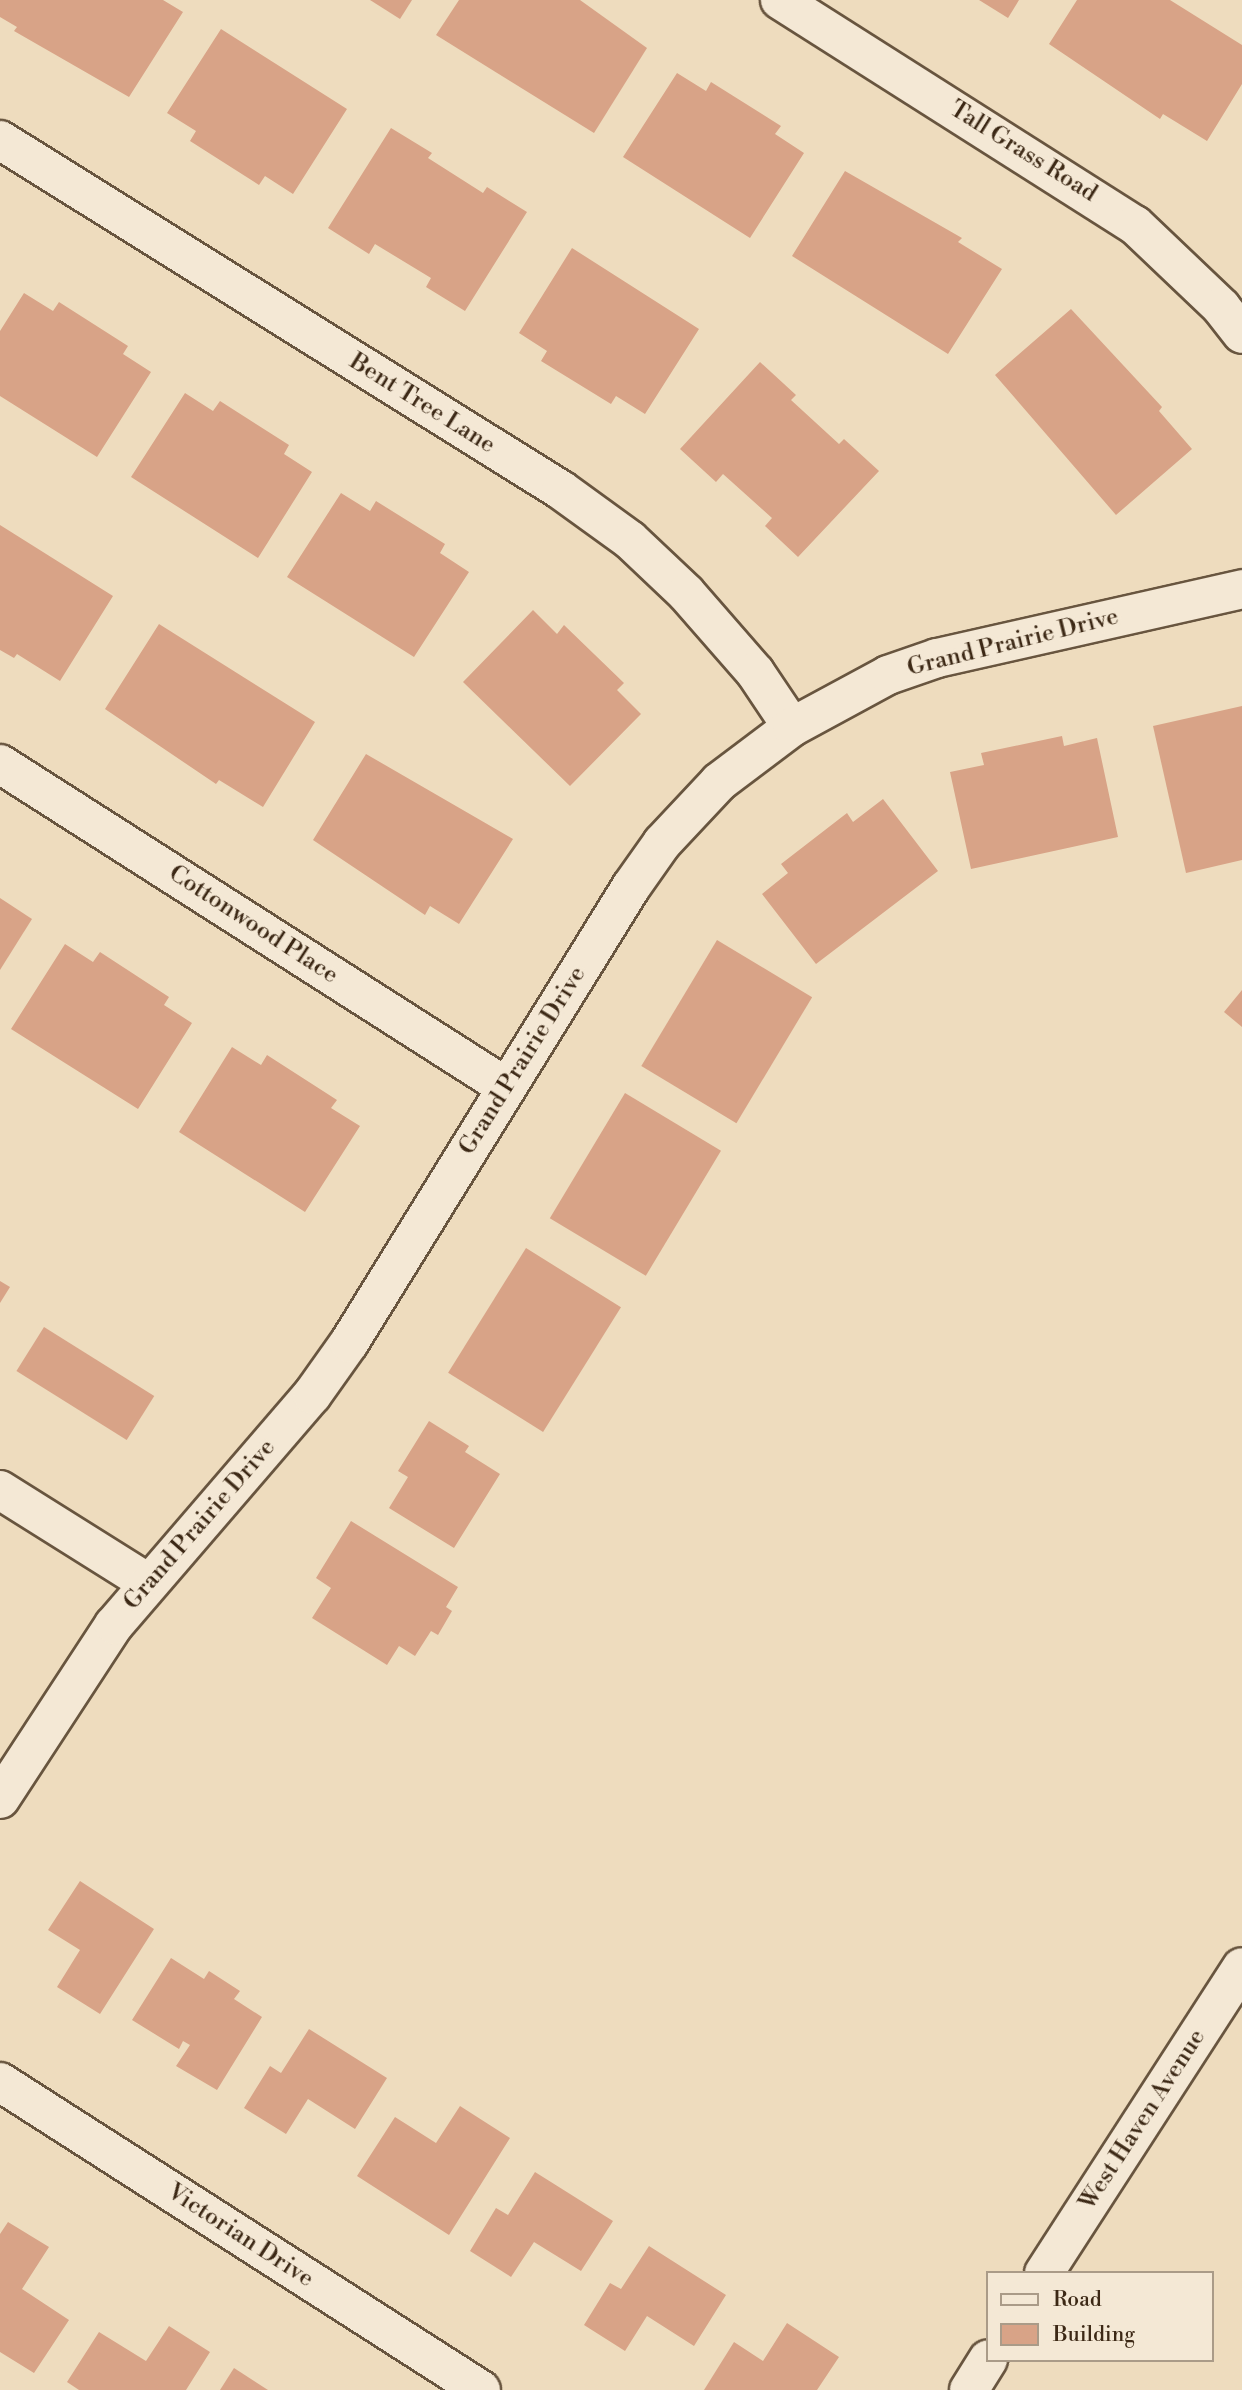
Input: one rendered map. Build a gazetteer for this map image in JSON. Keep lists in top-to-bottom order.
{
  "streets": {
    "street": [
      "Tall Grass Road",
      "Bent Tree Lane",
      "Grand Prairie Drive",
      "Cottonwood Place",
      "West Haven Avenue",
      "Victorian Drive"
    ]
  },
  "crossings": [
    ["Bent Tree Lane", "Grand Prairie Drive"],
    ["Grand Prairie Drive", "Cottonwood Place"]
  ],
  "legend": ["Road", "Building"]
}
